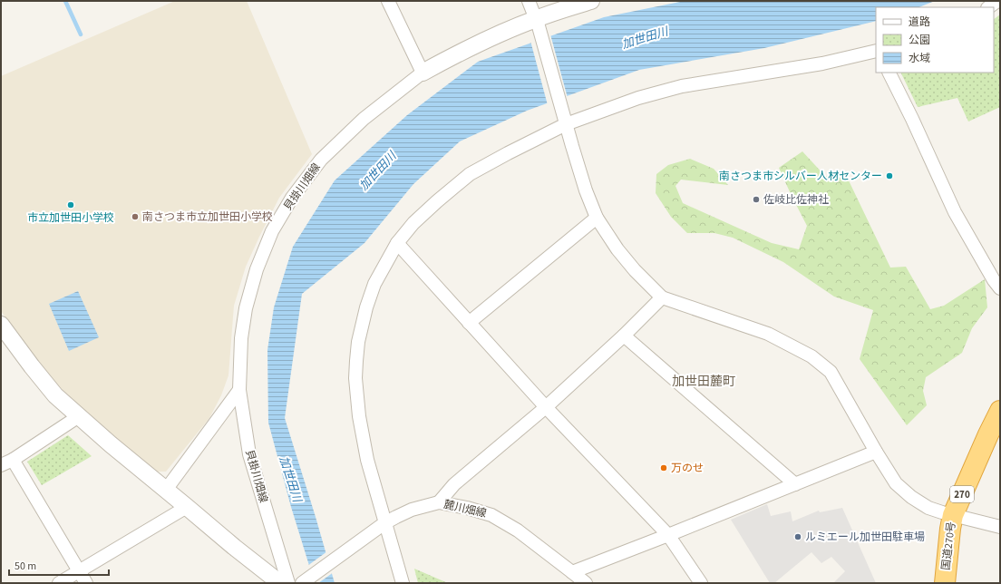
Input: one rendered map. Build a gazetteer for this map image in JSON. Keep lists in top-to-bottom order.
{
  "streets": {
    "highway": ["270", "国道270号"],
    "street": ["貝掛川畑線", "麓川畑線"]
  },
  "districts": ["加世田麓町"],
  "water": ["加世田川"],
  "places": [
    "南さつま市シルバー人材センター",
    "佐岐比佐神社",
    "市立加世田小学校",
    "南さつま市立加世田小学校",
    "万のせ",
    "ルミエール加世田駐車場"
  ],
  "legend": ["道路", "公園", "水域"],
  "scale_bar": "50 m"
}
